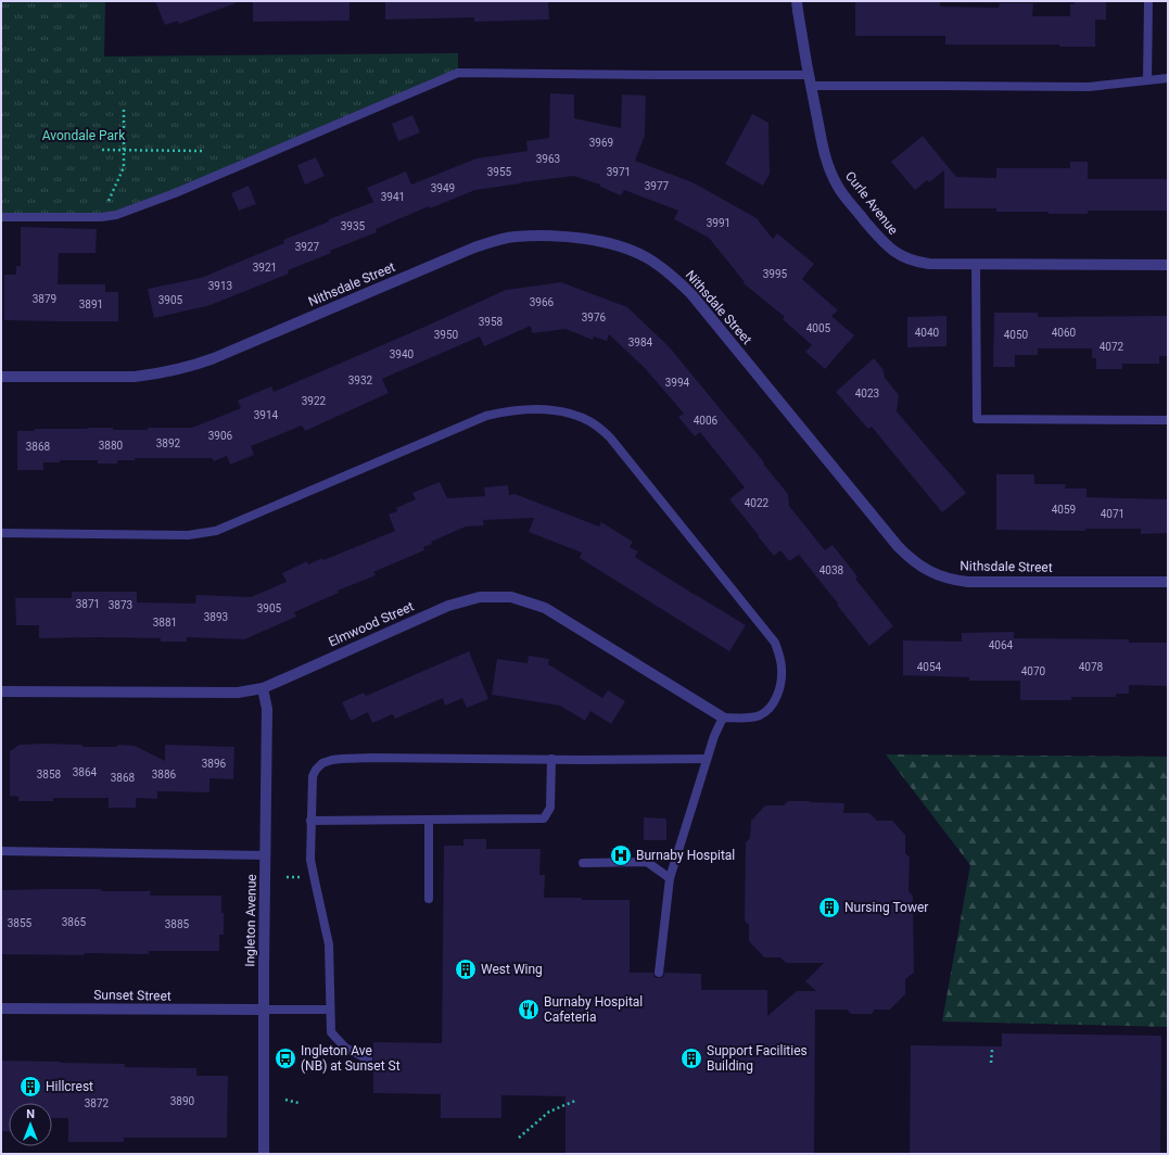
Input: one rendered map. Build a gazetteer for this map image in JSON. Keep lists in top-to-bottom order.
{
  "streets": {
    "street": [
      "Curle Avenue",
      "Nithsdale Street",
      "Elmwood Street",
      "Ingleton Avenue",
      "Sunset Street"
    ]
  },
  "crossings": [
    ["Elmwood Street", "Ingleton Avenue"],
    ["Ingleton Avenue", "Sunset Street"]
  ],
  "parks": ["Avondale Park"],
  "places": {
    "hospital": ["Burnaby Hospital"],
    "building": [
      "Nursing Tower",
      "West Wing",
      "Support Facilities Building",
      "Hillcrest"
    ],
    "restaurant": ["Burnaby Hospital Cafeteria"],
    "bus stop": ["Ingleton Ave (NB) at Sunset St"]
  },
  "house_numbers": [
    "3969",
    "3963",
    "3955",
    "3971",
    "3977",
    "3949",
    "3941",
    "3991",
    "3935",
    "3927",
    "3921",
    "3995",
    "3913",
    "3879",
    "3905",
    "3966",
    "3891",
    "3976",
    "3958",
    "4005",
    "4040",
    "4060",
    "3950",
    "4050",
    "3984",
    "4072",
    "3940",
    "3932",
    "3994",
    "4023",
    "3922",
    "3914",
    "4006",
    "3906",
    "3892",
    "3880",
    "3868",
    "4022",
    "4059",
    "4071",
    "4038",
    "3871",
    "3873",
    "3905",
    "3893",
    "3881",
    "4064",
    "4054",
    "4078",
    "4070",
    "3896",
    "3864",
    "3858",
    "3886",
    "3868",
    "3865",
    "3855",
    "3885",
    "3890",
    "3872"
  ],
  "north": "top"
}
